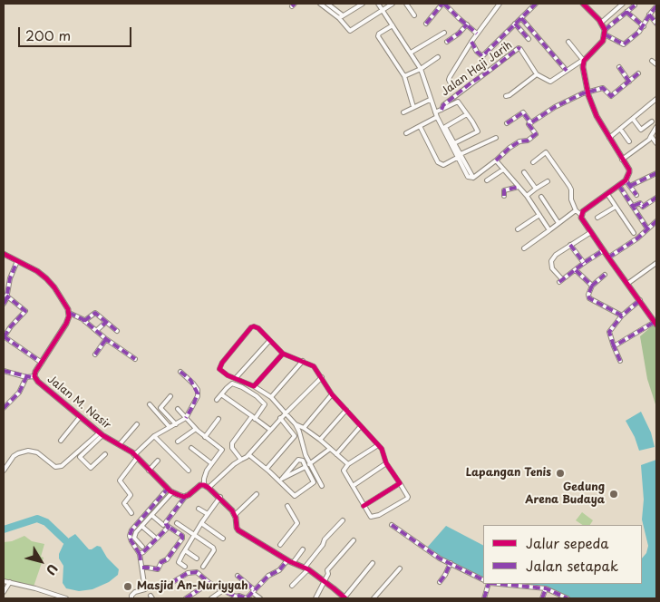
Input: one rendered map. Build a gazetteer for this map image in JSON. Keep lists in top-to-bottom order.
{
  "streets": {
    "street": ["Jalan Haji Jarih", "Jalan M. Nasir"]
  },
  "places": ["Lapangan Tenis", "Gedung Arena Budaya", "Masjid An-Nuriyyah"],
  "legend": ["Jalur sepeda", "Jalan setapak"],
  "scale_bar": "200 m",
  "north": "bottom right"
}
